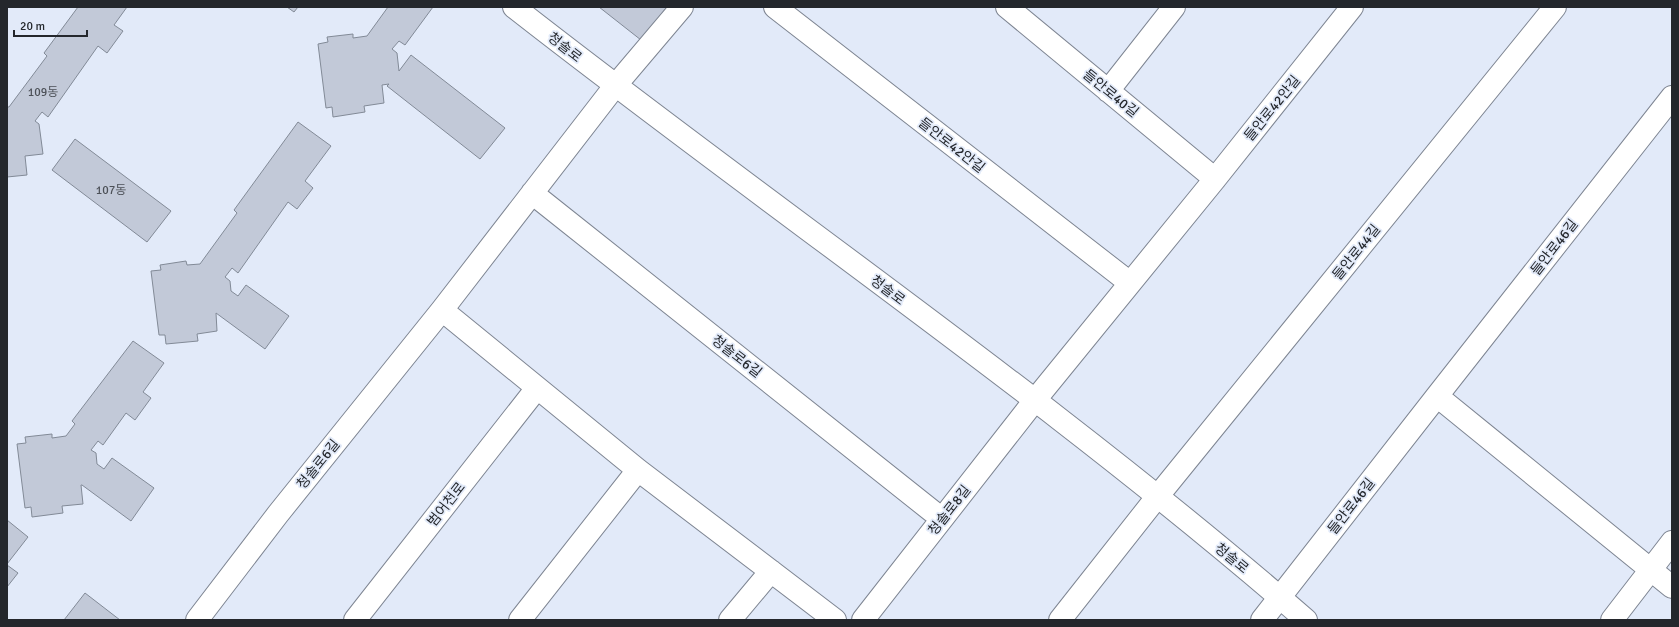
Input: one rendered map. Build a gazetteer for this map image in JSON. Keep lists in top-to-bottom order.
{
  "streets": {
    "street": [
      "청솔로",
      "들안로40길",
      "들안로42안길",
      "들안로46길",
      "들안로44길",
      "청솔로6길",
      "범어천로",
      "청솔로8길"
    ]
  },
  "crossings": [
    ["청솔로", "들안로42안길"],
    ["청솔로", "들안로46길"],
    ["청솔로", "들안로44길"],
    ["청솔로", "청솔로6길"],
    ["청솔로", "청솔로8길"],
    ["들안로40길", "들안로42안길"],
    ["들안로42안길", "청솔로8길"],
    ["청솔로6길", "청솔로8길"]
  ],
  "house_numbers": ["109동", "107동"],
  "scale_bar": "20 m"
}
